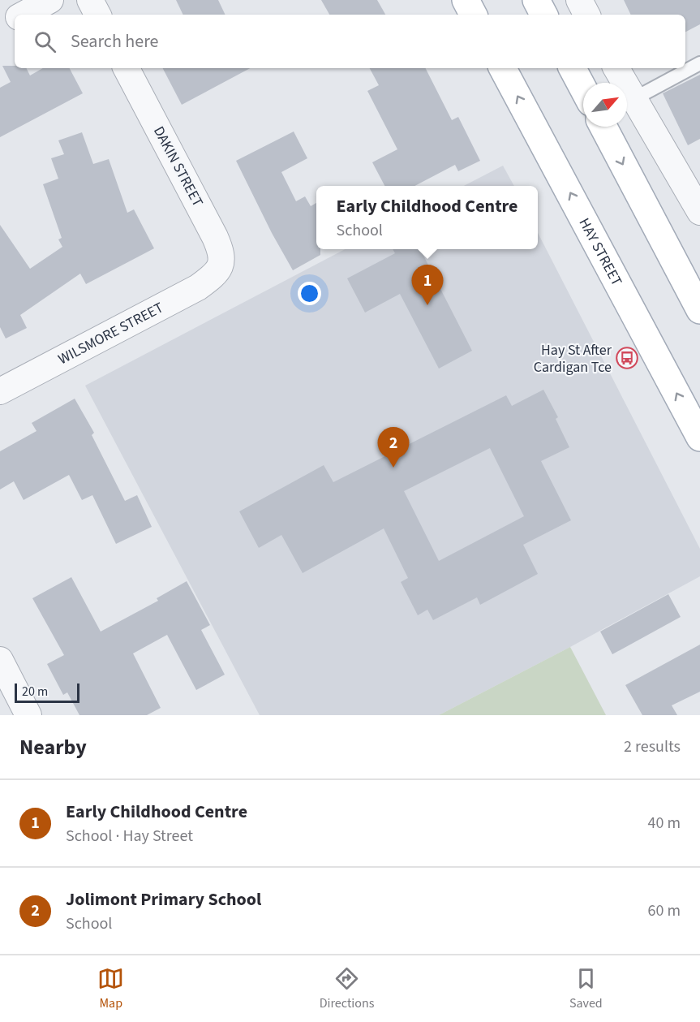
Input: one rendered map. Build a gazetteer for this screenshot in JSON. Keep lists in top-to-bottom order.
{
  "streets": {
    "main road": ["HAY STREET"],
    "street": ["DAKIN STREET", "WILSMORE STREET"]
  },
  "crossings": [
    ["DAKIN STREET", "WILSMORE STREET"]
  ],
  "places": {
    "bus stop": ["Hay St After Cardigan Tce"]
  },
  "scale_bar": "20 m",
  "north": "top right",
  "page": {
    "search": "Search here",
    "popup": ["Early Childhood Centre", "School"],
    "pins": ["1", "2"],
    "scale": "20 m",
    "heading": ["Nearby", "2 results"],
    "list": [
      {
        "mark": "1",
        "name": "Early Childhood Centre",
        "note": "School · Hay Street",
        "value": "40 m"
      },
      {
        "mark": "2",
        "name": "Jolimont Primary School",
        "note": "School",
        "value": "60 m"
      }
    ],
    "nav": ["Map", "Directions", "Saved"]
  }
}
